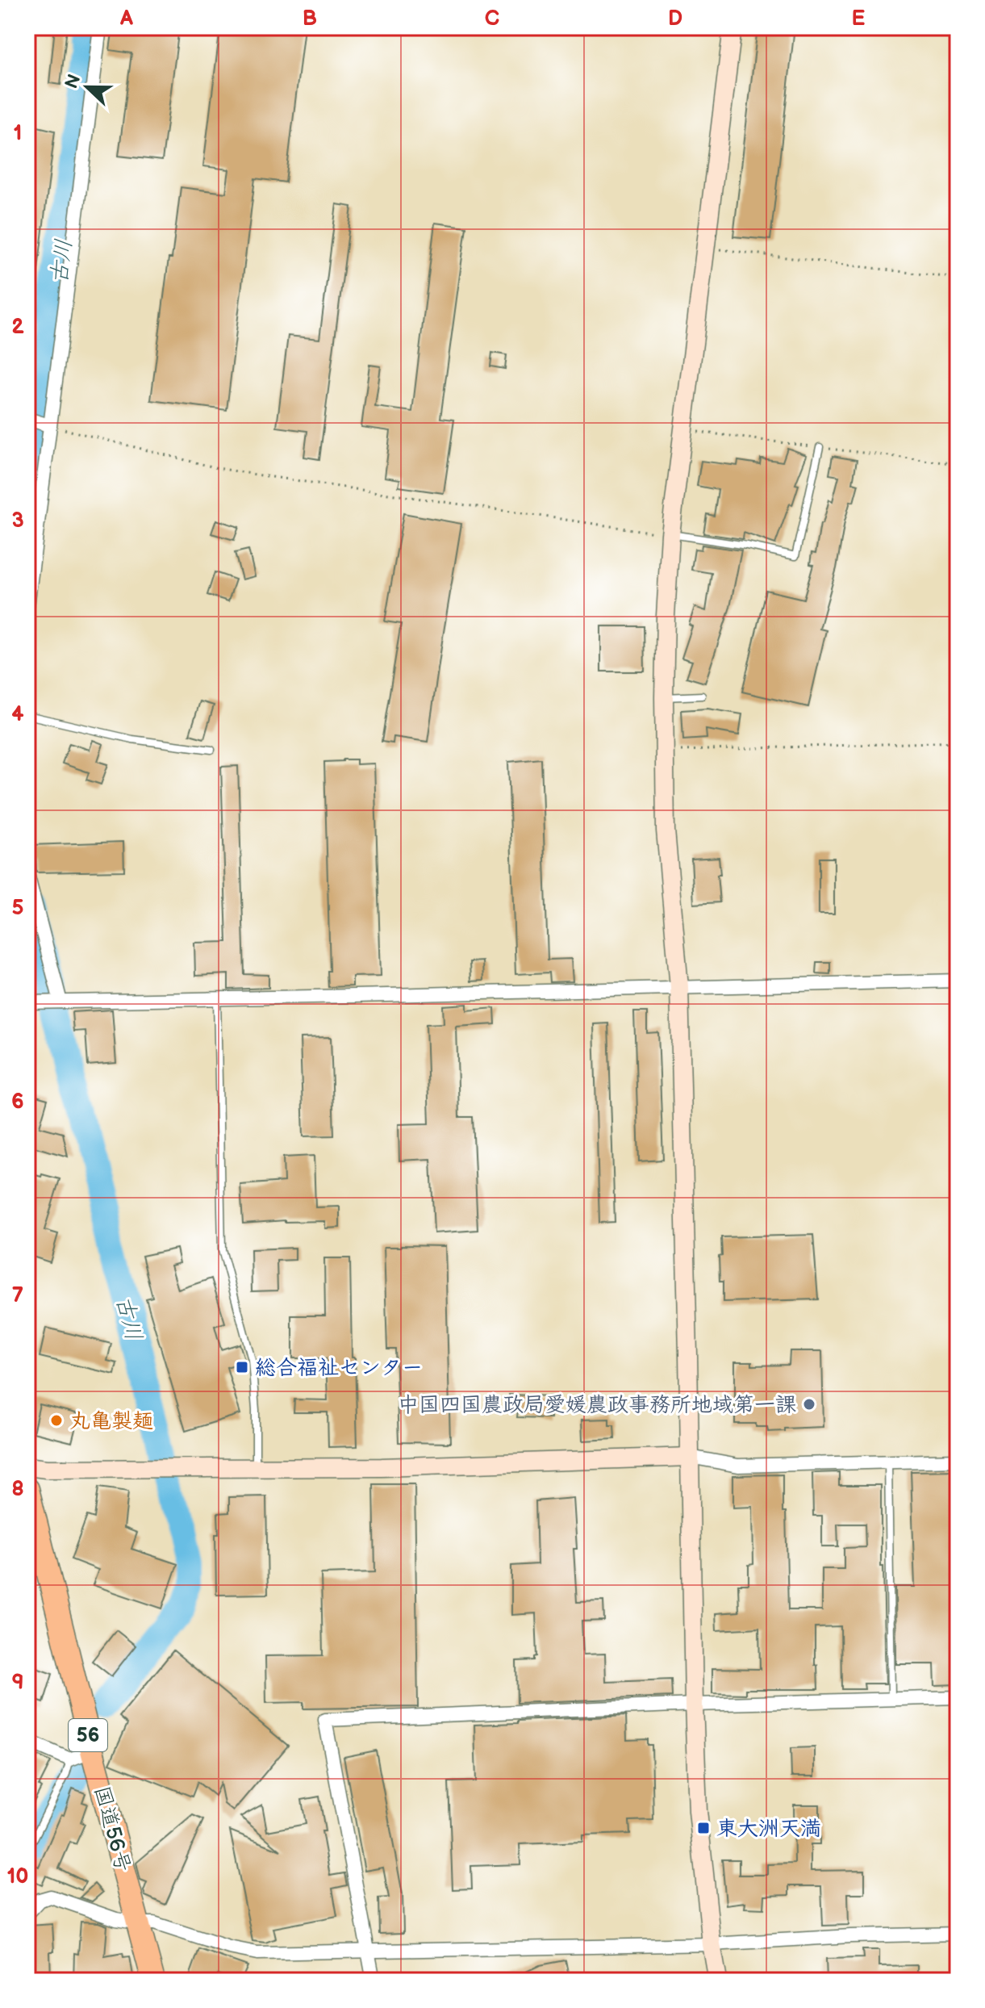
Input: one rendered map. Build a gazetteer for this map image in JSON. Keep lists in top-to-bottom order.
{
  "streets": {
    "highway": ["56", "国道56号"]
  },
  "water": ["古川"],
  "places": {
    "transit": ["総合福祉センター", "東大洲天満"],
    "other": ["中国四国農政局愛媛農政事務所地域第一課", "丸亀製麺"]
  },
  "north": "left",
  "grid": {
    "columns": [
      "A",
      "B",
      "C",
      "D",
      "E"
    ],
    "rows": [
      "1",
      "2",
      "3",
      "4",
      "5",
      "6",
      "7",
      "8",
      "9",
      "10"
    ]
  }
}
